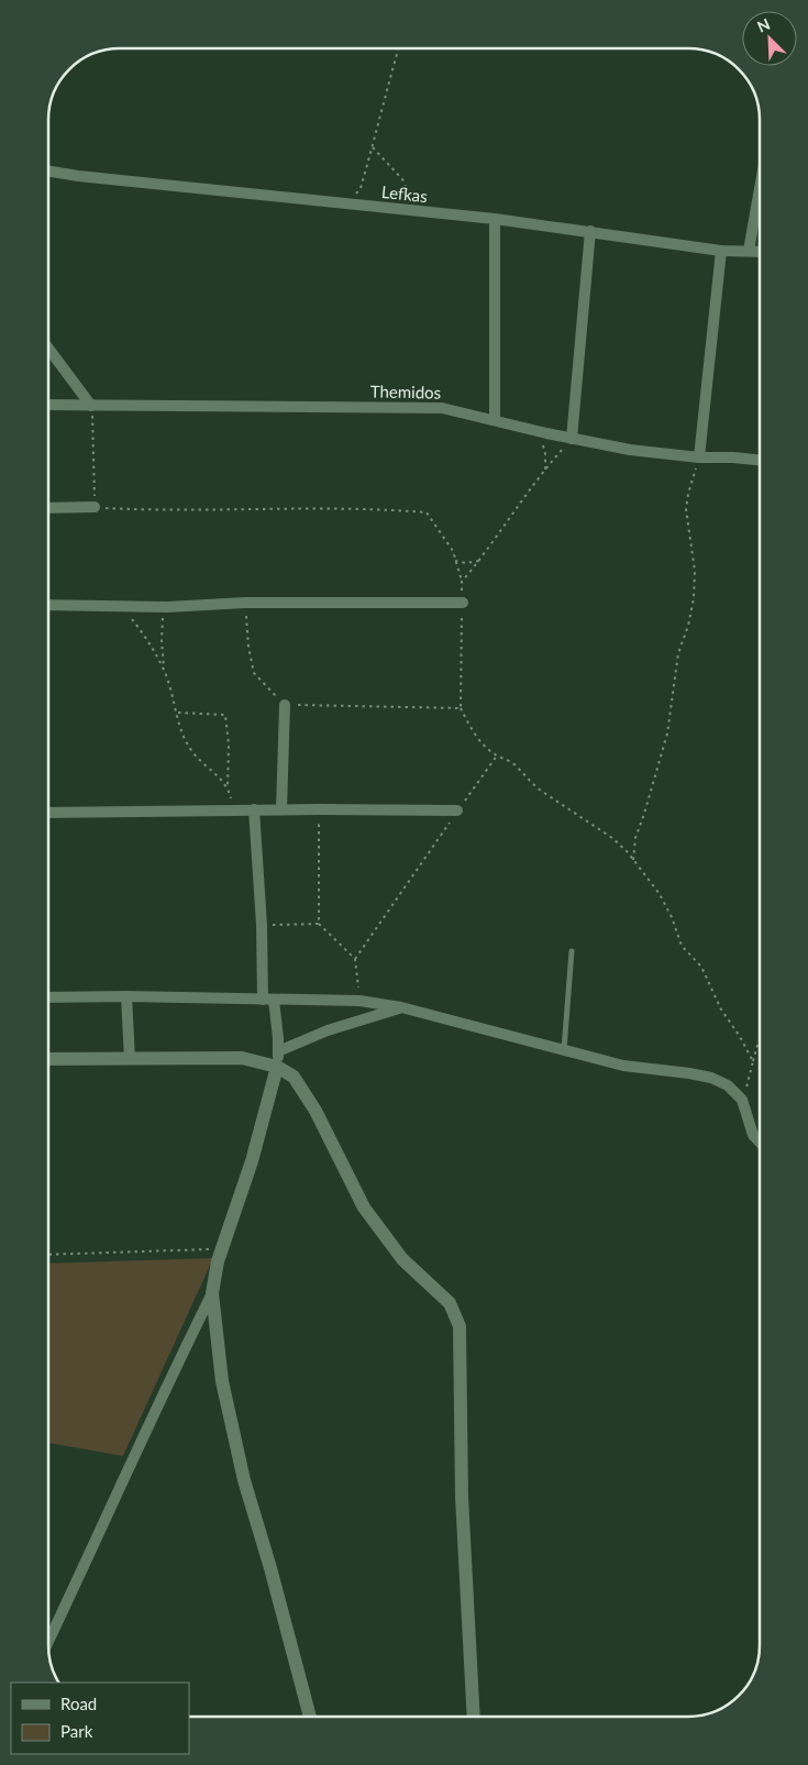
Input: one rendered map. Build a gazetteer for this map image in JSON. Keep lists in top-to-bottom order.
{
  "streets": {
    "street": ["Lefkas", "Themidos"]
  },
  "legend": ["Road", "Park"],
  "north": "top left"
}
